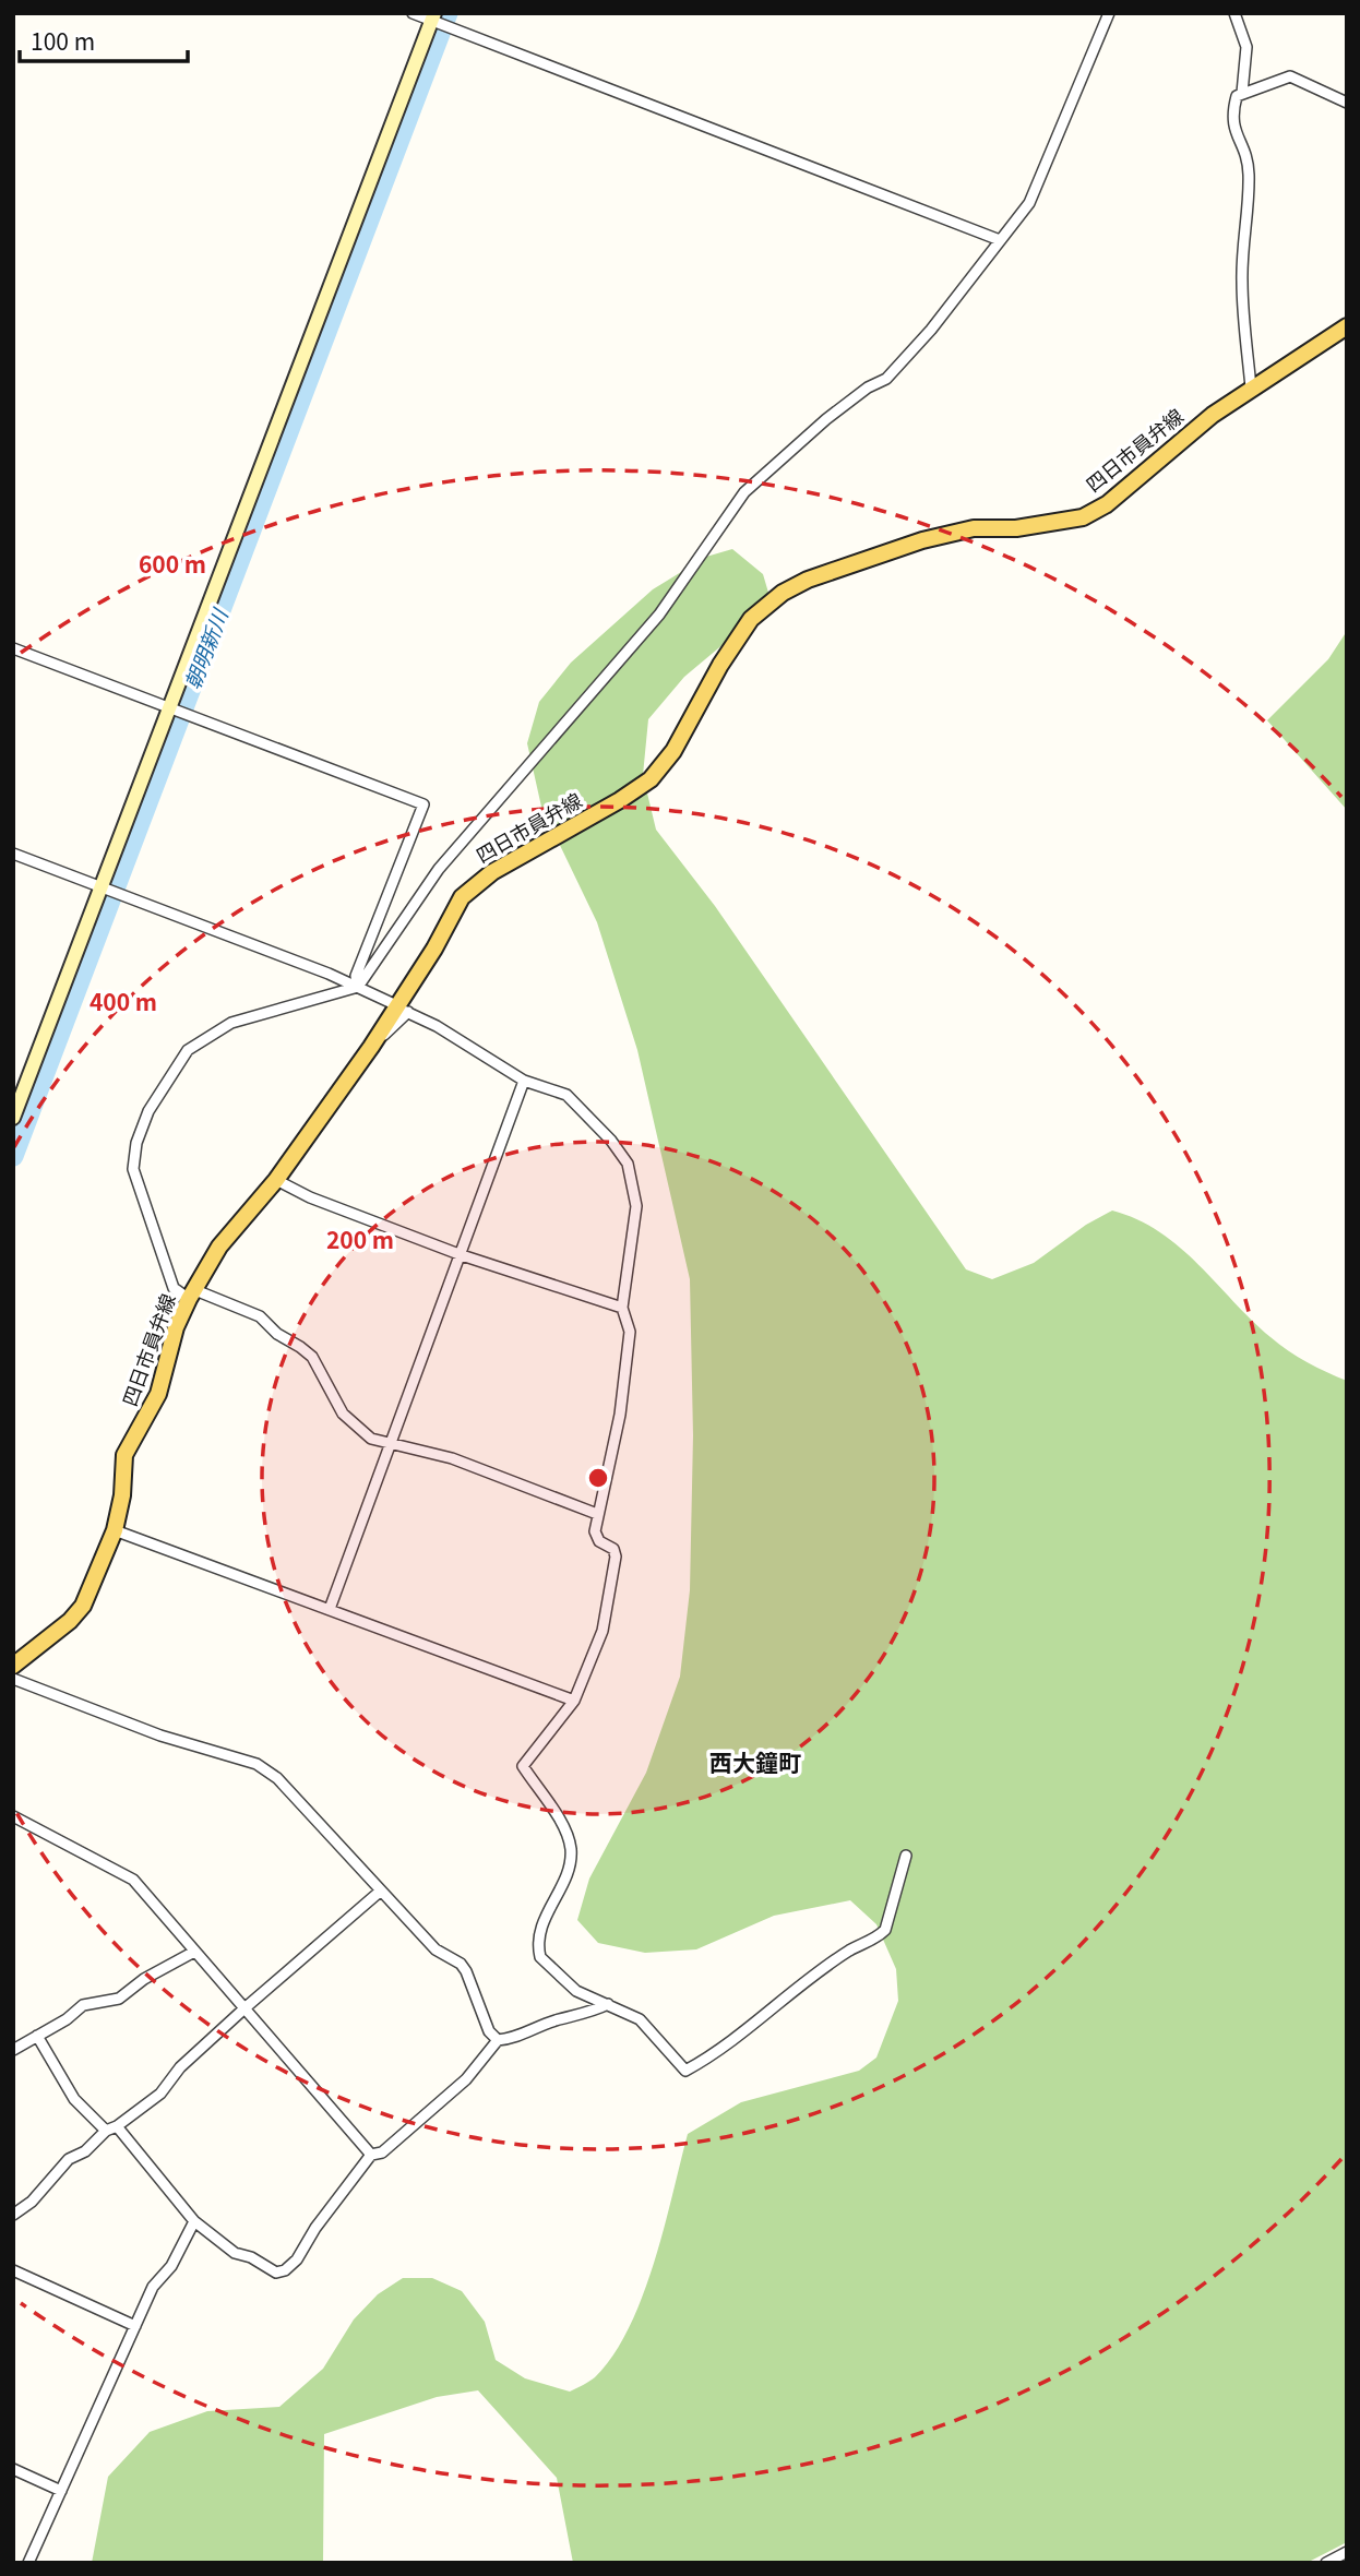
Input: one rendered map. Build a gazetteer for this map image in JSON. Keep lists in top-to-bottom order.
{
  "streets": {
    "main road": ["四日市員弁線"]
  },
  "districts": ["西大鐘町"],
  "water": ["朝明新川"],
  "scale_bar": "100 m",
  "rings": ["600 m", "400 m", "200 m"]
}
